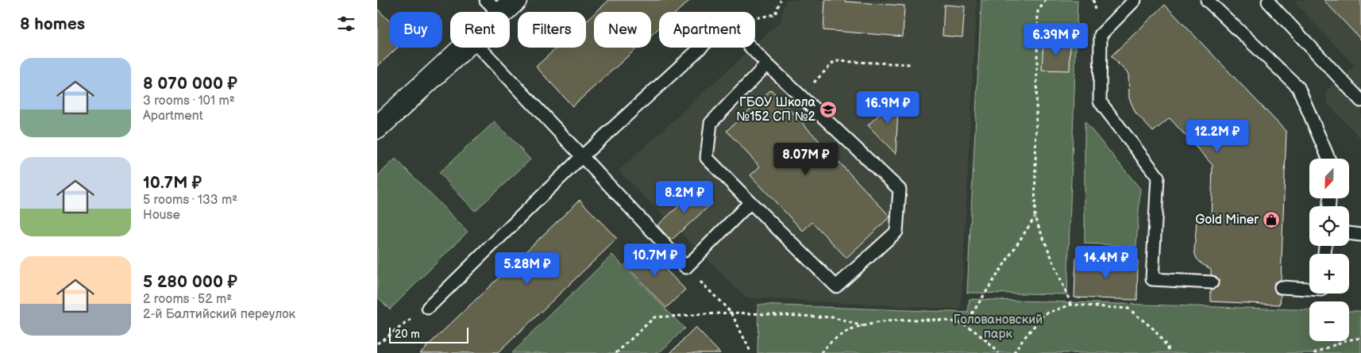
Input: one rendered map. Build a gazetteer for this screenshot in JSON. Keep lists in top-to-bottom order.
{
  "parks": ["Головановский парк"],
  "places": {
    "school or university": ["ГБОУ Школа №152 СП №2"],
    "shop": ["Gold Miner"]
  },
  "scale_bar": "20 m",
  "north": "bottom",
  "page": {
    "heading": "8 homes",
    "chip": [
      "Buy",
      "Rent",
      "Filters",
      "New",
      "Apartment"
    ],
    "price": [
      "6.39M ₽",
      "16.9M ₽",
      "12.2M ₽",
      "8.07M ₽",
      "8.2M ₽",
      "10.7M ₽",
      "14.4M ₽",
      "5.28M ₽"
    ],
    "list": [
      {
        "name": "8 070 000 ₽",
        "note": "3 rooms · 101 m² · Apartment"
      },
      {
        "name": "10.7M ₽",
        "note": "5 rooms · 133 m² · House"
      },
      {
        "name": "5 280 000 ₽",
        "note": "2 rooms · 52 m² · 2-й Балтийский переулок"
      }
    ],
    "map_buttons": ["+", "−"],
    "scale": "20 m"
  }
}
